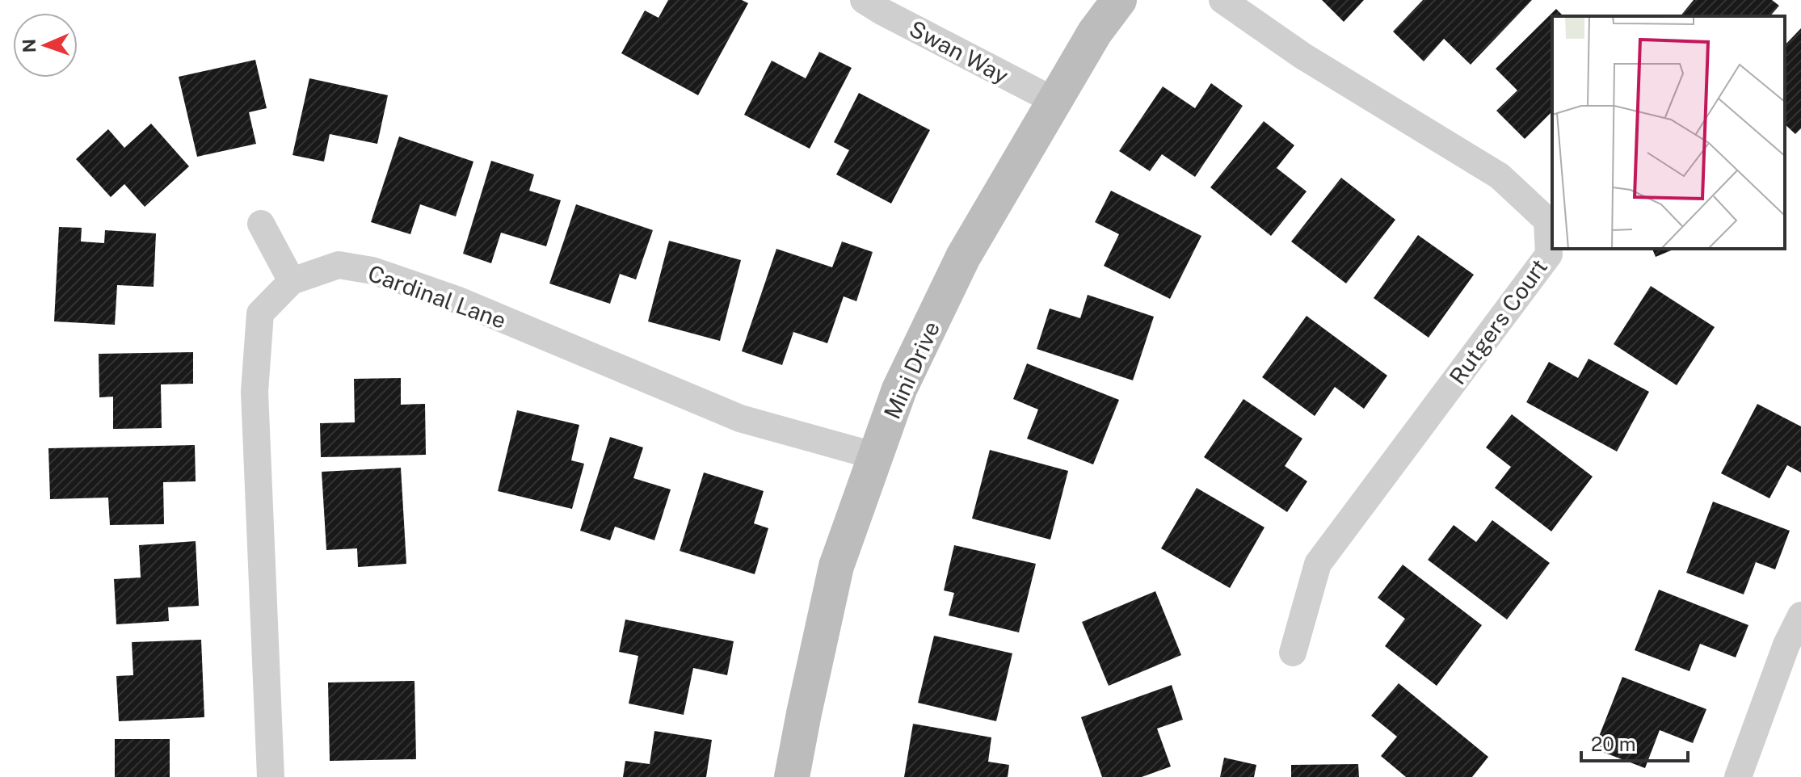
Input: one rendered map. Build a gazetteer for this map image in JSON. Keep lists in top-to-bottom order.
{
  "streets": {
    "street": [
      "Swan Way",
      "Cardinal Lane",
      "Rutgers Court",
      "Mini Drive"
    ]
  },
  "crossings": [
    ["Swan Way", "Mini Drive"],
    ["Cardinal Lane", "Mini Drive"]
  ],
  "scale_bar": "20 m",
  "north": "left"
}
